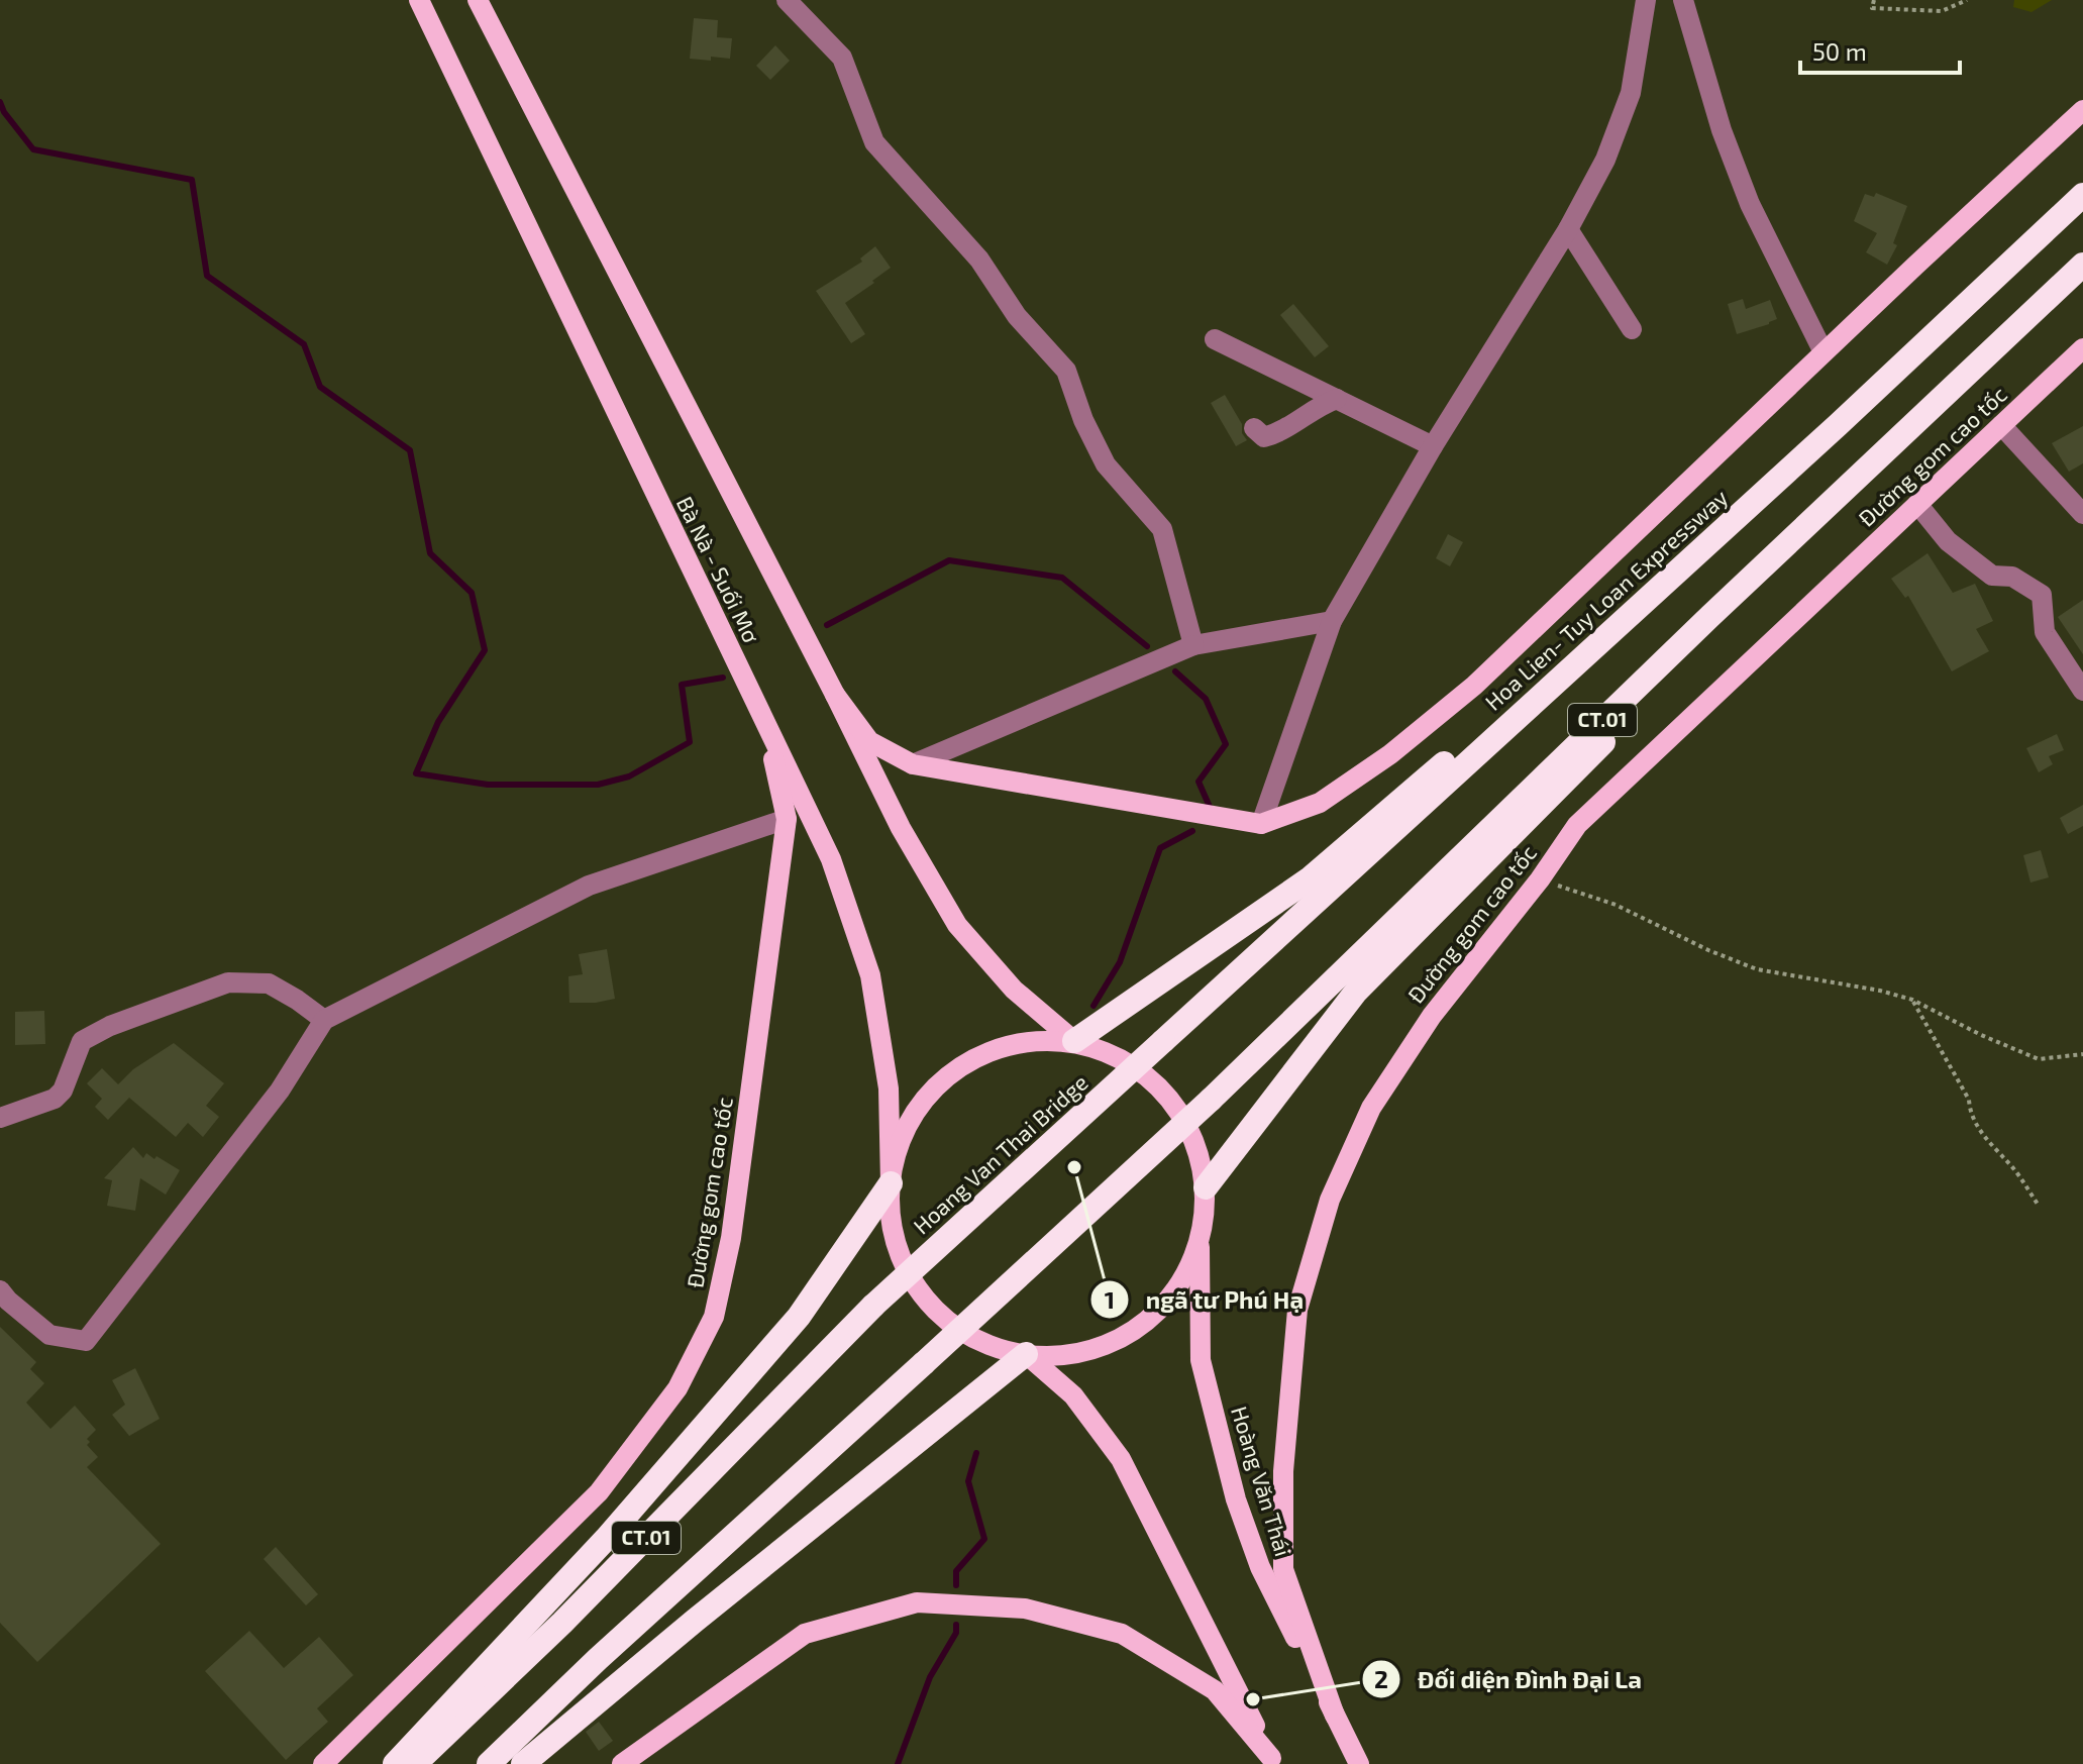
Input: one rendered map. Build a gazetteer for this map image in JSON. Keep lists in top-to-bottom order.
{
  "streets": {
    "highway": ["Hoa Lien- Tuy Loan Expressway", "CT.01", "Hoang Van Thai Bridge"],
    "main road": ["Đường gom cao tốc", "Bà Nà - Suối Mơ", "Hoàng Văn Thái"]
  },
  "crossings": [
    ["Đường gom cao tốc", "Bà Nà - Suối Mơ"],
    ["Đường gom cao tốc", "Hoàng Văn Thái"],
    ["Hoa Lien- Tuy Loan Expressway", "Hoang Van Thai Bridge"]
  ],
  "places": ["ngã tư Phú Hạ", "Đối diện Đình Đại La"],
  "scale_bar": "50 m"
}
